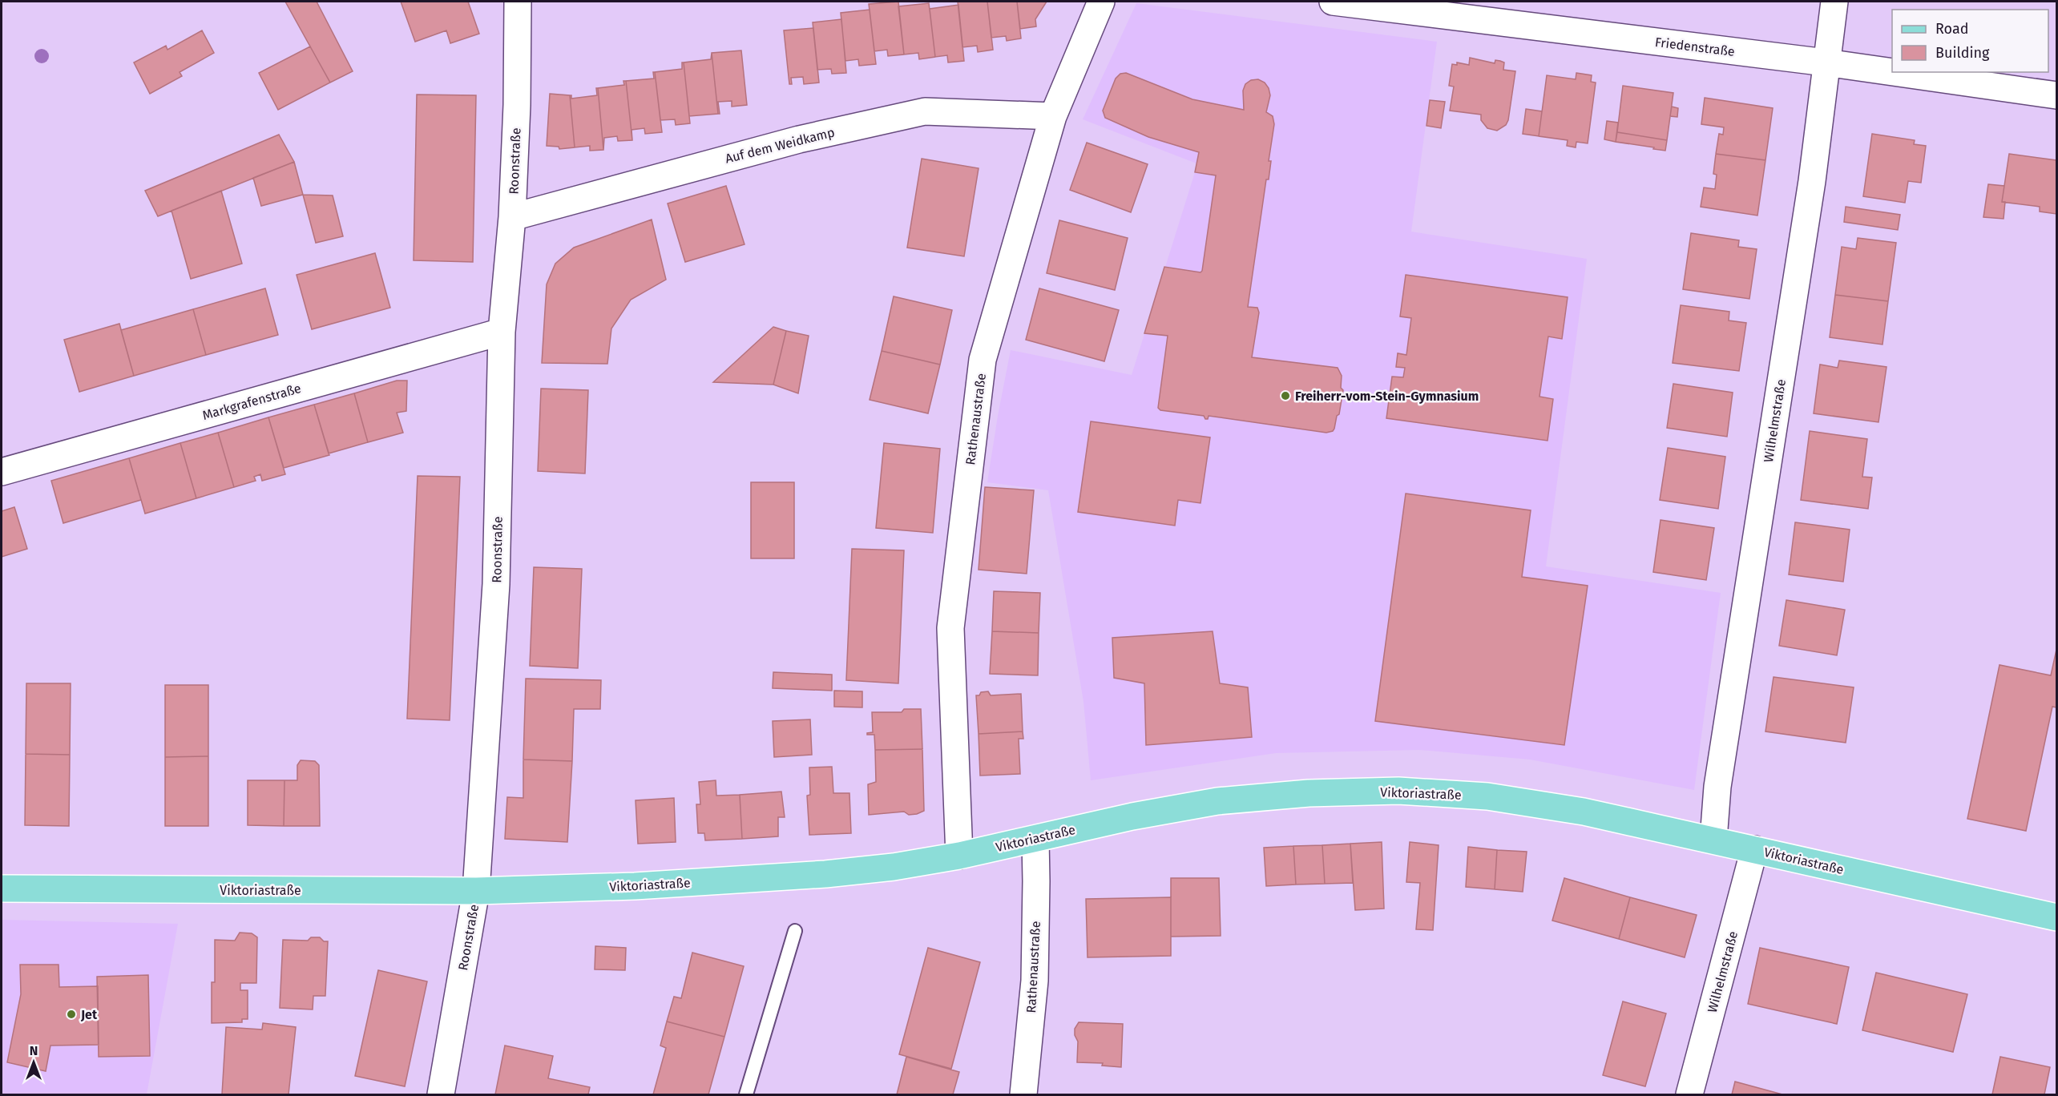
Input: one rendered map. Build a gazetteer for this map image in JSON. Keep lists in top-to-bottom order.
{
  "streets": {
    "main road": ["Viktoriastraße"],
    "street": [
      "Friedenstraße",
      "Auf dem Weidkamp",
      "Roonstraße",
      "Markgrafenstraße",
      "Rathenaustraße",
      "Wilhelmstraße"
    ]
  },
  "crossings": [
    ["Friedenstraße", "Wilhelmstraße"],
    ["Auf dem Weidkamp", "Roonstraße"],
    ["Auf dem Weidkamp", "Rathenaustraße"],
    ["Roonstraße", "Markgrafenstraße"],
    ["Roonstraße", "Viktoriastraße"],
    ["Rathenaustraße", "Viktoriastraße"],
    ["Wilhelmstraße", "Viktoriastraße"]
  ],
  "places": ["Freiherr-vom-Stein-Gymnasium", "Jet"],
  "legend": ["Road", "Building"],
  "north": "top"
}
